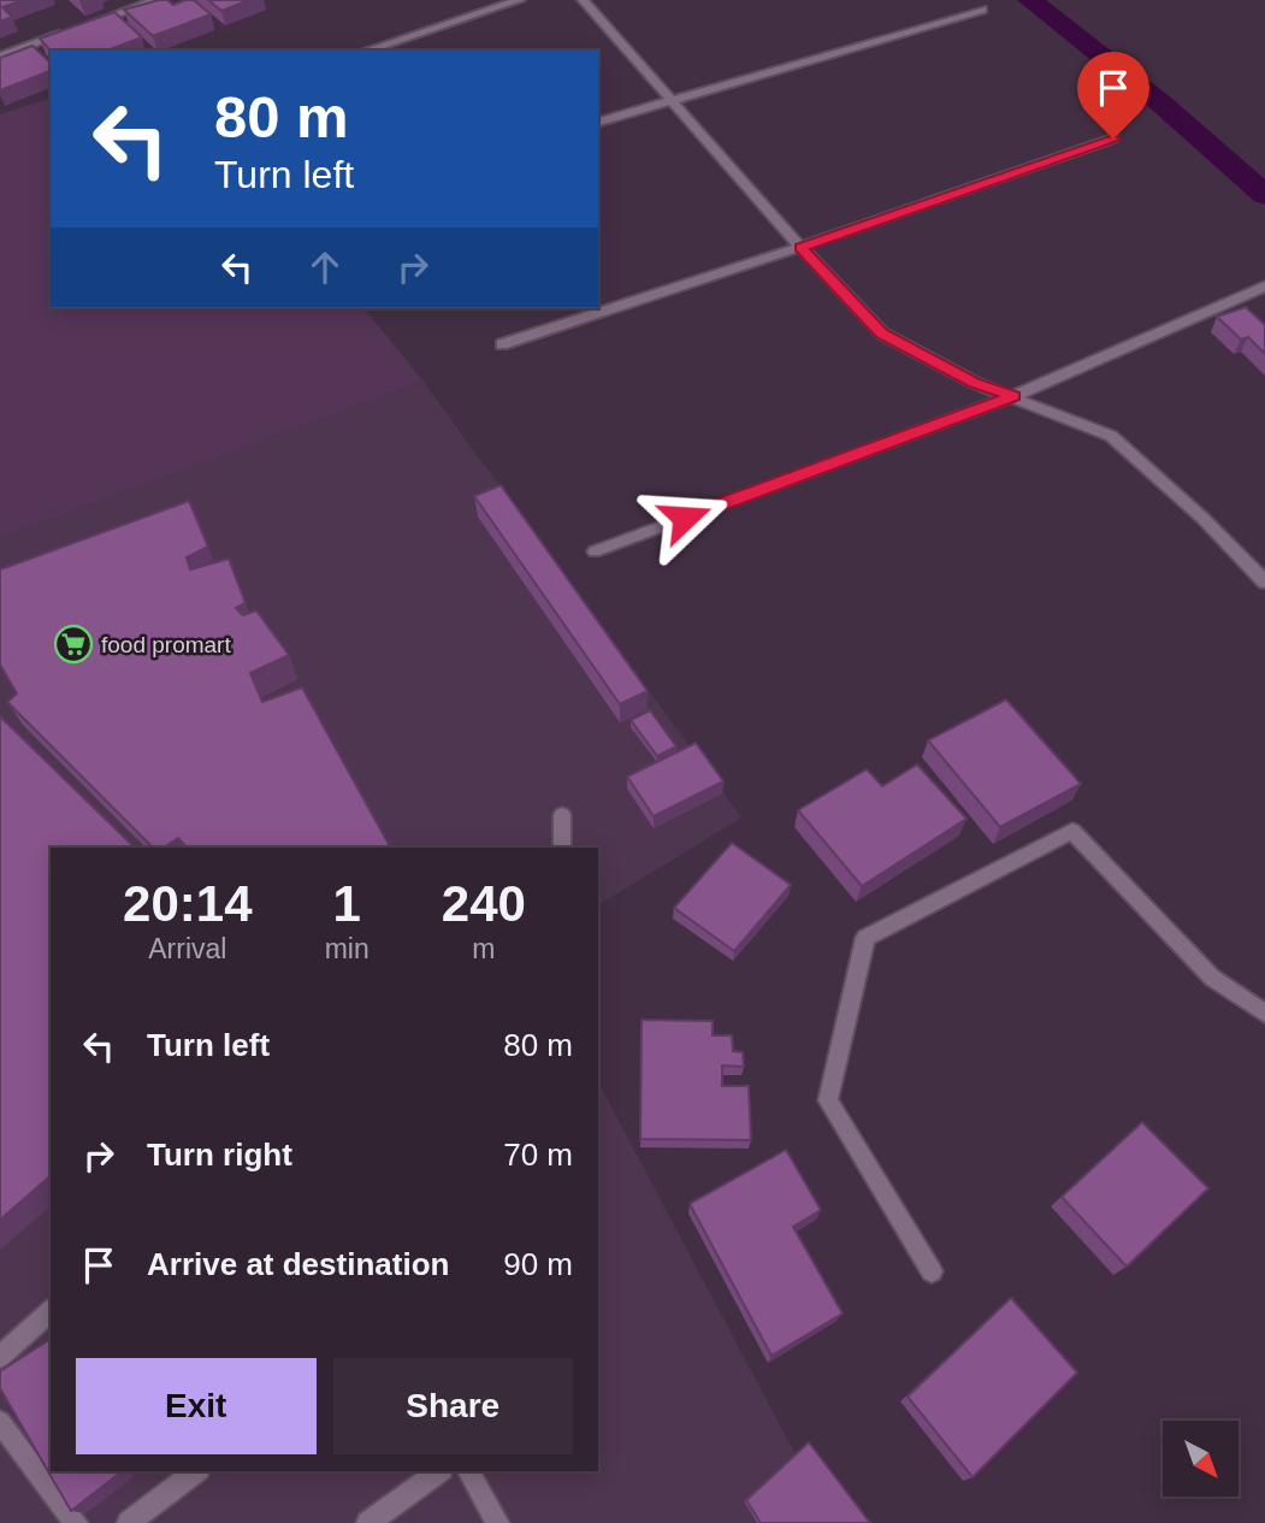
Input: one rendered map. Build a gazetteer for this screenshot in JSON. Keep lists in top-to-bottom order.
{
  "places": {
    "supermarket": ["food promart"]
  },
  "north": "bottom right",
  "page": {
    "turn": ["80 m", "Turn left"],
    "eta": [
      "20:14",
      "Arrival",
      "1",
      "min",
      "240",
      "m"
    ],
    "list": [
      {
        "name": "Turn left",
        "value": "80 m"
      },
      {
        "name": "Turn right",
        "value": "70 m"
      },
      {
        "name": "Arrive at destination",
        "value": "90 m"
      }
    ],
    "buttons": ["Exit", "Share"]
  }
}
